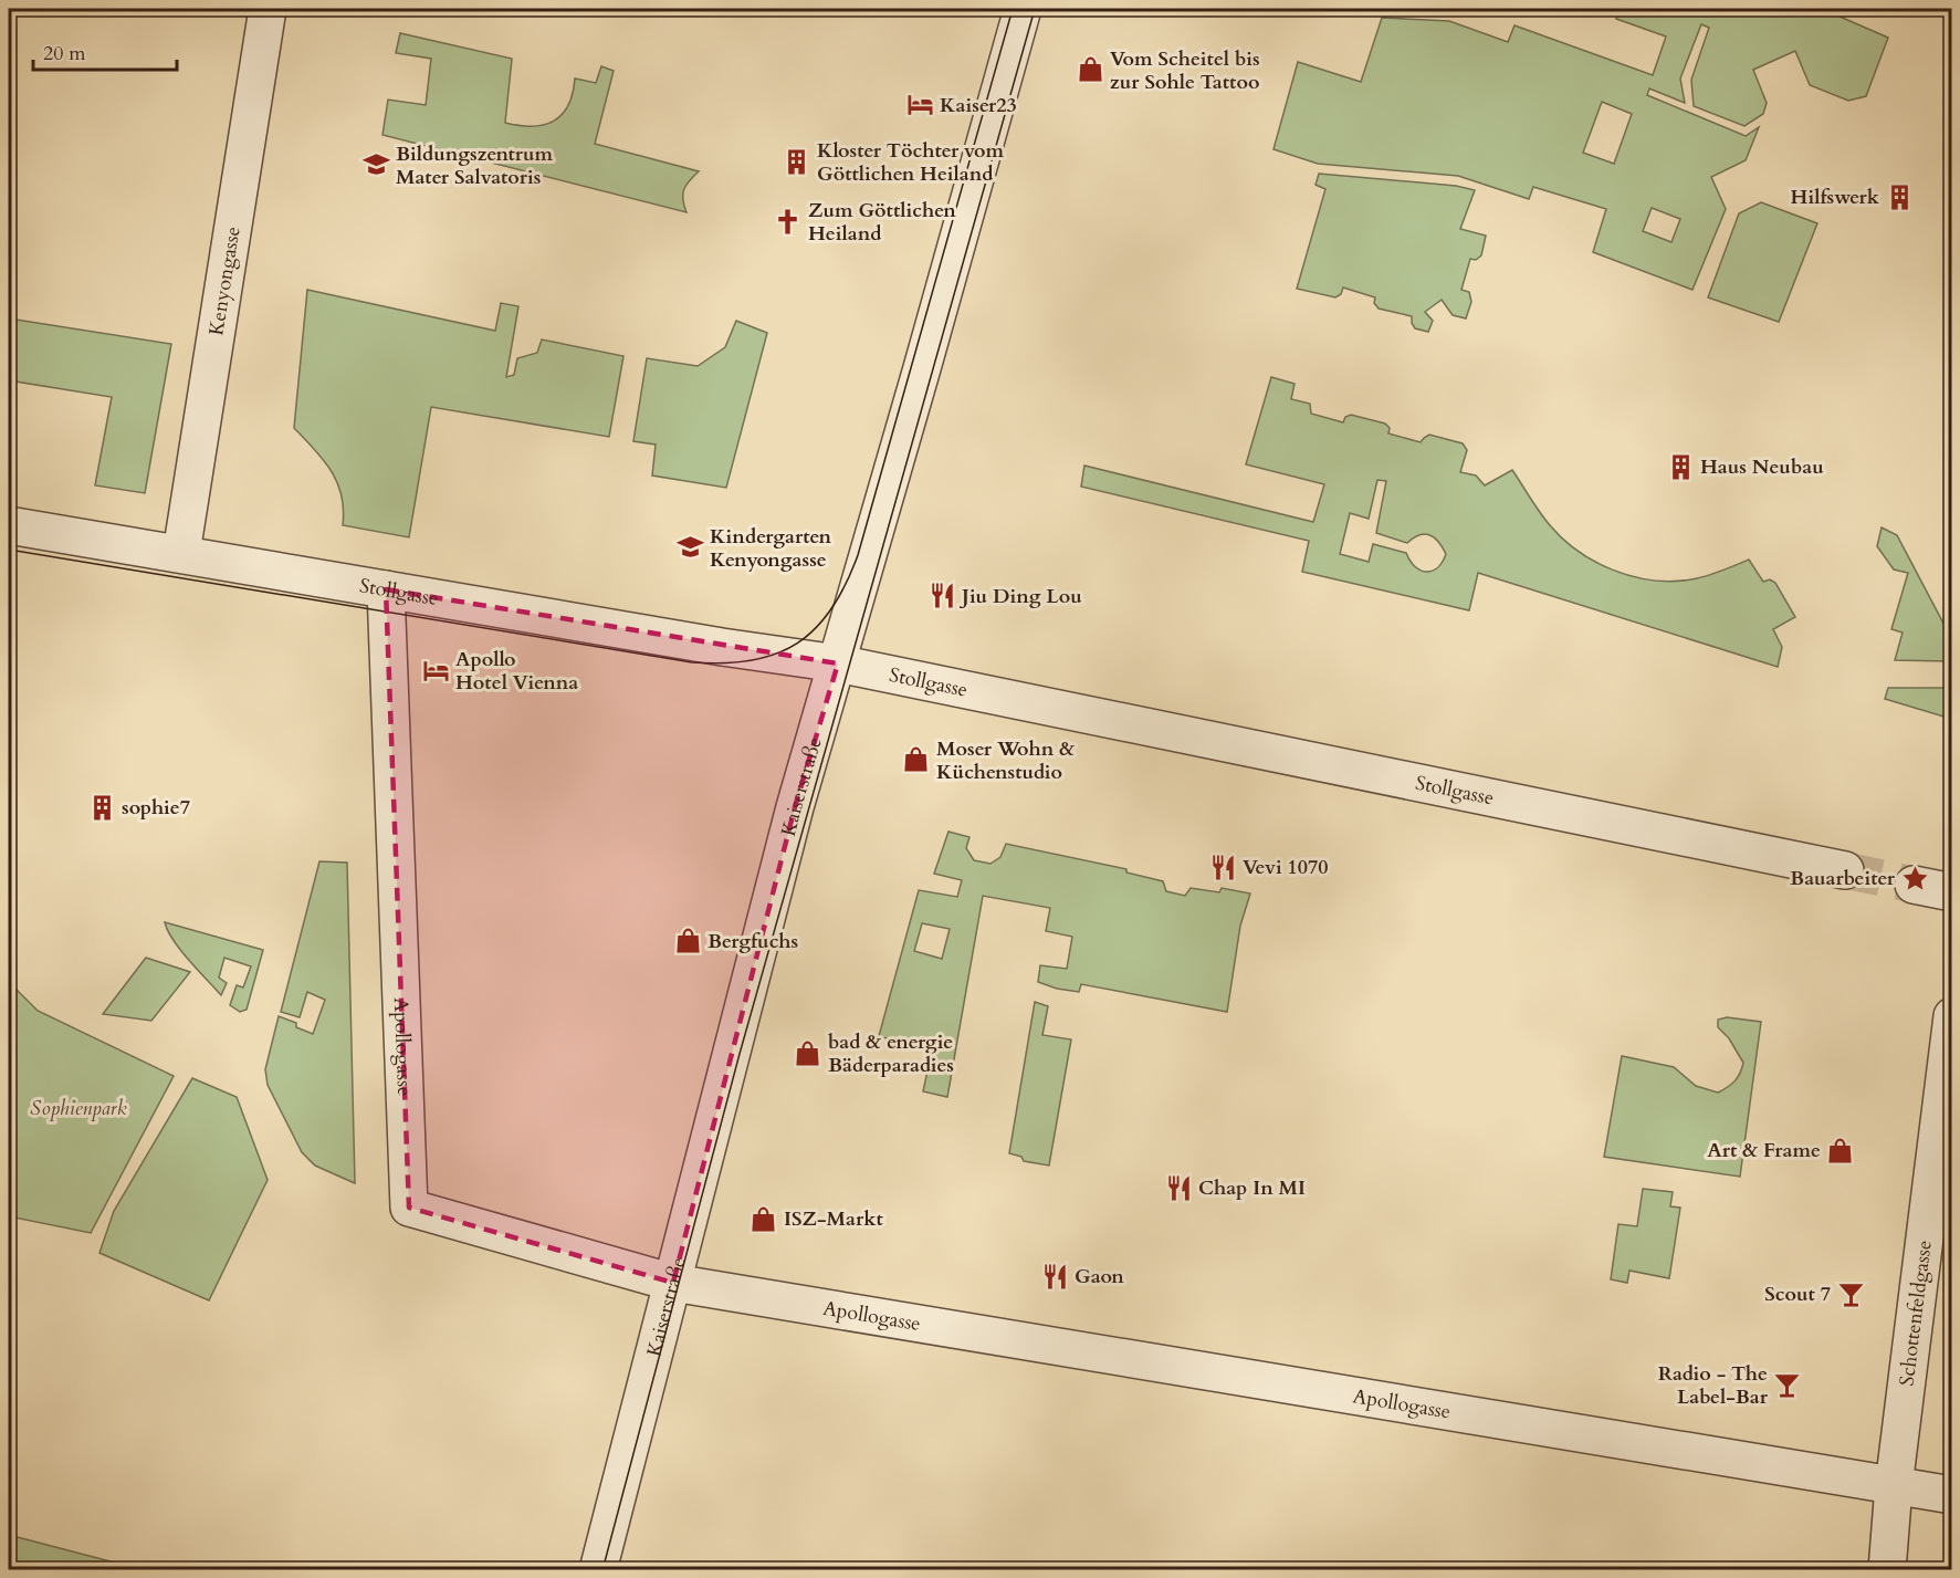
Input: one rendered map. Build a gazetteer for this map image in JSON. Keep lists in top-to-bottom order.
{
  "streets": {
    "street": [
      "Kenyongasse",
      "Stollgasse",
      "Kaiserstraße",
      "Apollogasse",
      "Schottenfeldgasse"
    ]
  },
  "crossings": [
    ["Kenyongasse", "Stollgasse"],
    ["Stollgasse", "Kaiserstraße"],
    ["Stollgasse", "Apollogasse"],
    ["Kaiserstraße", "Apollogasse"],
    ["Apollogasse", "Schottenfeldgasse"]
  ],
  "parks": ["Sophienpark"],
  "places": {
    "shop": [
      "Vom Scheitel bis zur Sohle Tattoo",
      "Moser Wohn & Küchenstudio",
      "Bergfuchs",
      "bad & energie Bäderparadies",
      "Art & Frame",
      "ISZ-Markt"
    ],
    "hotel": ["Kaiser23", "Apollo Hotel Vienna"],
    "building": [
      "Kloster Töchter vom Göttlichen Heiland",
      "Hilfswerk",
      "Haus Neubau",
      "sophie7"
    ],
    "school or university": ["Bildungszentrum Mater Salvatoris", "Kindergarten Kenyongasse"],
    "church": ["Zum Göttlichen Heiland"],
    "restaurant": [
      "Jiu Ding Lou",
      "Vevi 1070",
      "Chap In MI",
      "Gaon"
    ],
    "place": ["Bauarbeiter"],
    "bar": ["Scout 7", "Radio - The Label-Bar"]
  },
  "scale_bar": "20 m"
}
